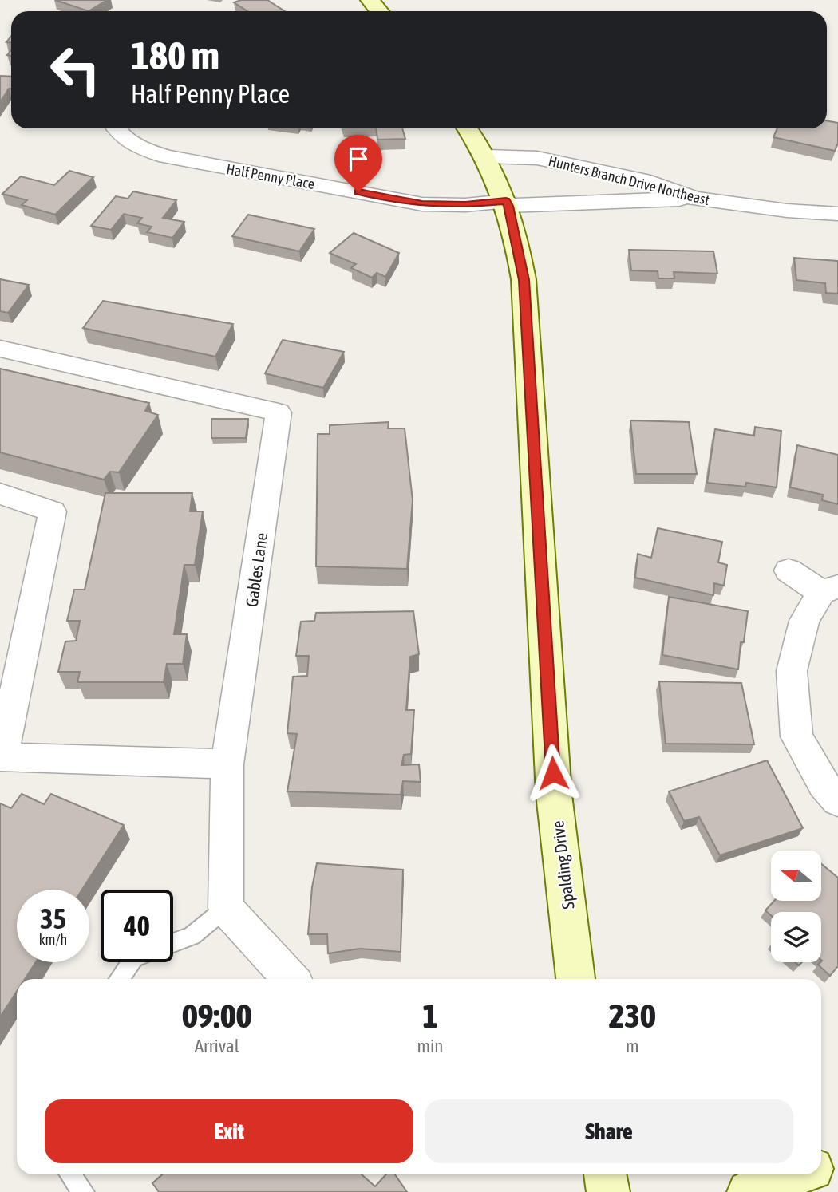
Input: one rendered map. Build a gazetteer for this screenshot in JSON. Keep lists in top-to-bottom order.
{
  "streets": {
    "street": [
      "Half Penny Place",
      "Hunters Branch Drive Northeast",
      "Gables Lane",
      "Spalding Drive"
    ]
  },
  "crossings": [
    ["Half Penny Place", "Hunters Branch Drive Northeast"],
    ["Half Penny Place", "Spalding Drive"],
    ["Hunters Branch Drive Northeast", "Spalding Drive"]
  ],
  "north": "left",
  "page": {
    "turn": ["180 m", "Half Penny Place"],
    "speed": "35 km/h",
    "limit": "40",
    "eta": [
      "09:00",
      "Arrival",
      "1",
      "min",
      "230",
      "m"
    ],
    "buttons": ["Exit", "Share"]
  }
}
